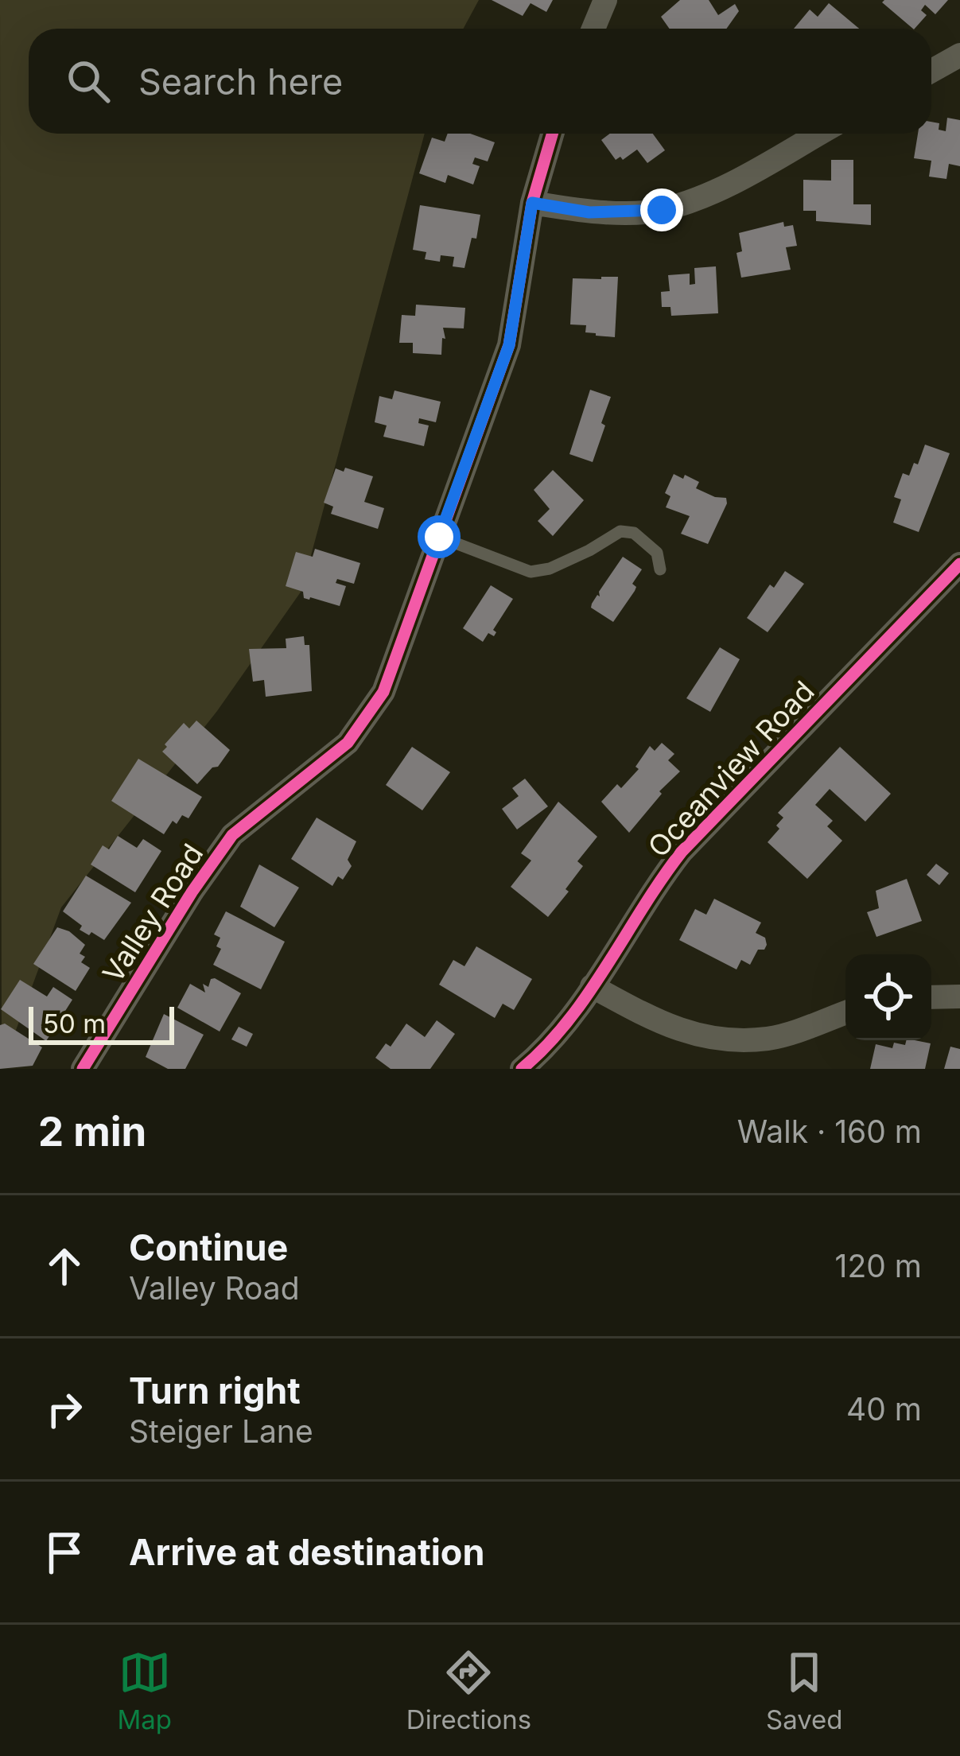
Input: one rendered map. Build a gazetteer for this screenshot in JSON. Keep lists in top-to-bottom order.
{
  "streets": {
    "street": ["Oceanview Road", "Valley Road"]
  },
  "scale_bar": "50 m",
  "page": {
    "search": "Search here",
    "scale": "50 m",
    "heading": ["2 min", "Walk · 160 m"],
    "list": [
      ["Continue", "Valley Road", "120 m"],
      ["Turn right", "Steiger Lane", "40 m"],
      "Arrive at destination"
    ],
    "nav": ["Map", "Directions", "Saved"]
  }
}
